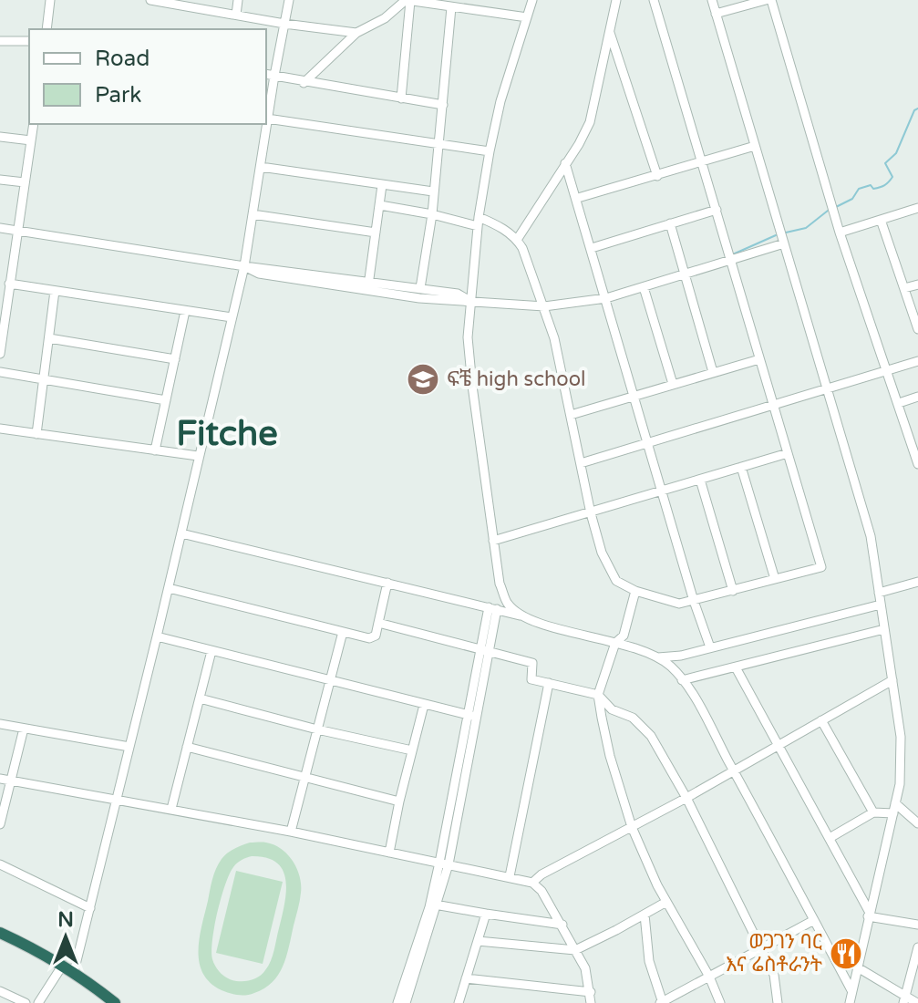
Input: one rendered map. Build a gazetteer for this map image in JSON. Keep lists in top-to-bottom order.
{
  "districts": ["Fitche"],
  "places": {
    "school or university": ["ፍቼ high school"],
    "restaurant": ["ወጋገን ባር እና ሬስቶራንት"]
  },
  "legend": ["Road", "Park"],
  "north": "top"
}
